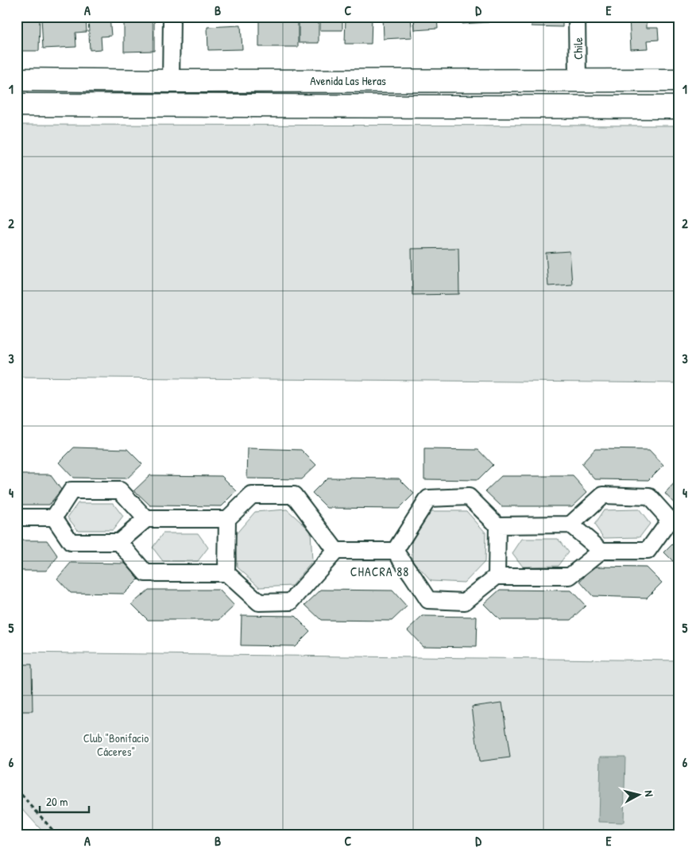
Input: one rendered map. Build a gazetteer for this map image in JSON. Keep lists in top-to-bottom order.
{
  "streets": {
    "main road": ["Avenida Las Heras"],
    "street": ["Chile"]
  },
  "crossings": [
    ["Chile", "Avenida Las Heras"]
  ],
  "districts": ["CHACRA 88"],
  "parks": ["Club \"Bonifacio Cáceres\""],
  "scale_bar": "20 m",
  "north": "right",
  "grid": {
    "columns": [
      "A",
      "B",
      "C",
      "D",
      "E"
    ],
    "rows": [
      "1",
      "2",
      "3",
      "4",
      "5",
      "6"
    ]
  }
}
